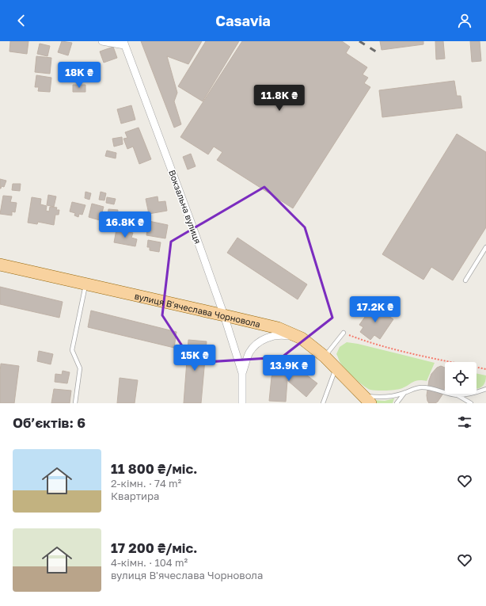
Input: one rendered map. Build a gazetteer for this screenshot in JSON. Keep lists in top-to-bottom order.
{
  "streets": {
    "main road": ["вулиця В'ячеслава Чорновола"],
    "street": ["Вокзальна вулиця"]
  },
  "crossings": [
    ["Вокзальна вулиця", "вулиця В'ячеслава Чорновола"]
  ],
  "page": {
    "header": "Casavia",
    "price": [
      "18K ₴",
      "11.8K ₴",
      "16.8K ₴",
      "17.2K ₴",
      "15K ₴",
      "13.9K ₴"
    ],
    "heading": "Об’єктів: 6",
    "list": [
      {
        "name": "11 800 ₴/міс.",
        "note": "2-кімн. · 74 m² · Квартира"
      },
      {
        "name": "17 200 ₴/міс.",
        "note": "4-кімн. · 104 m² · вулиця В'ячеслава Чорновола"
      }
    ]
  }
}
